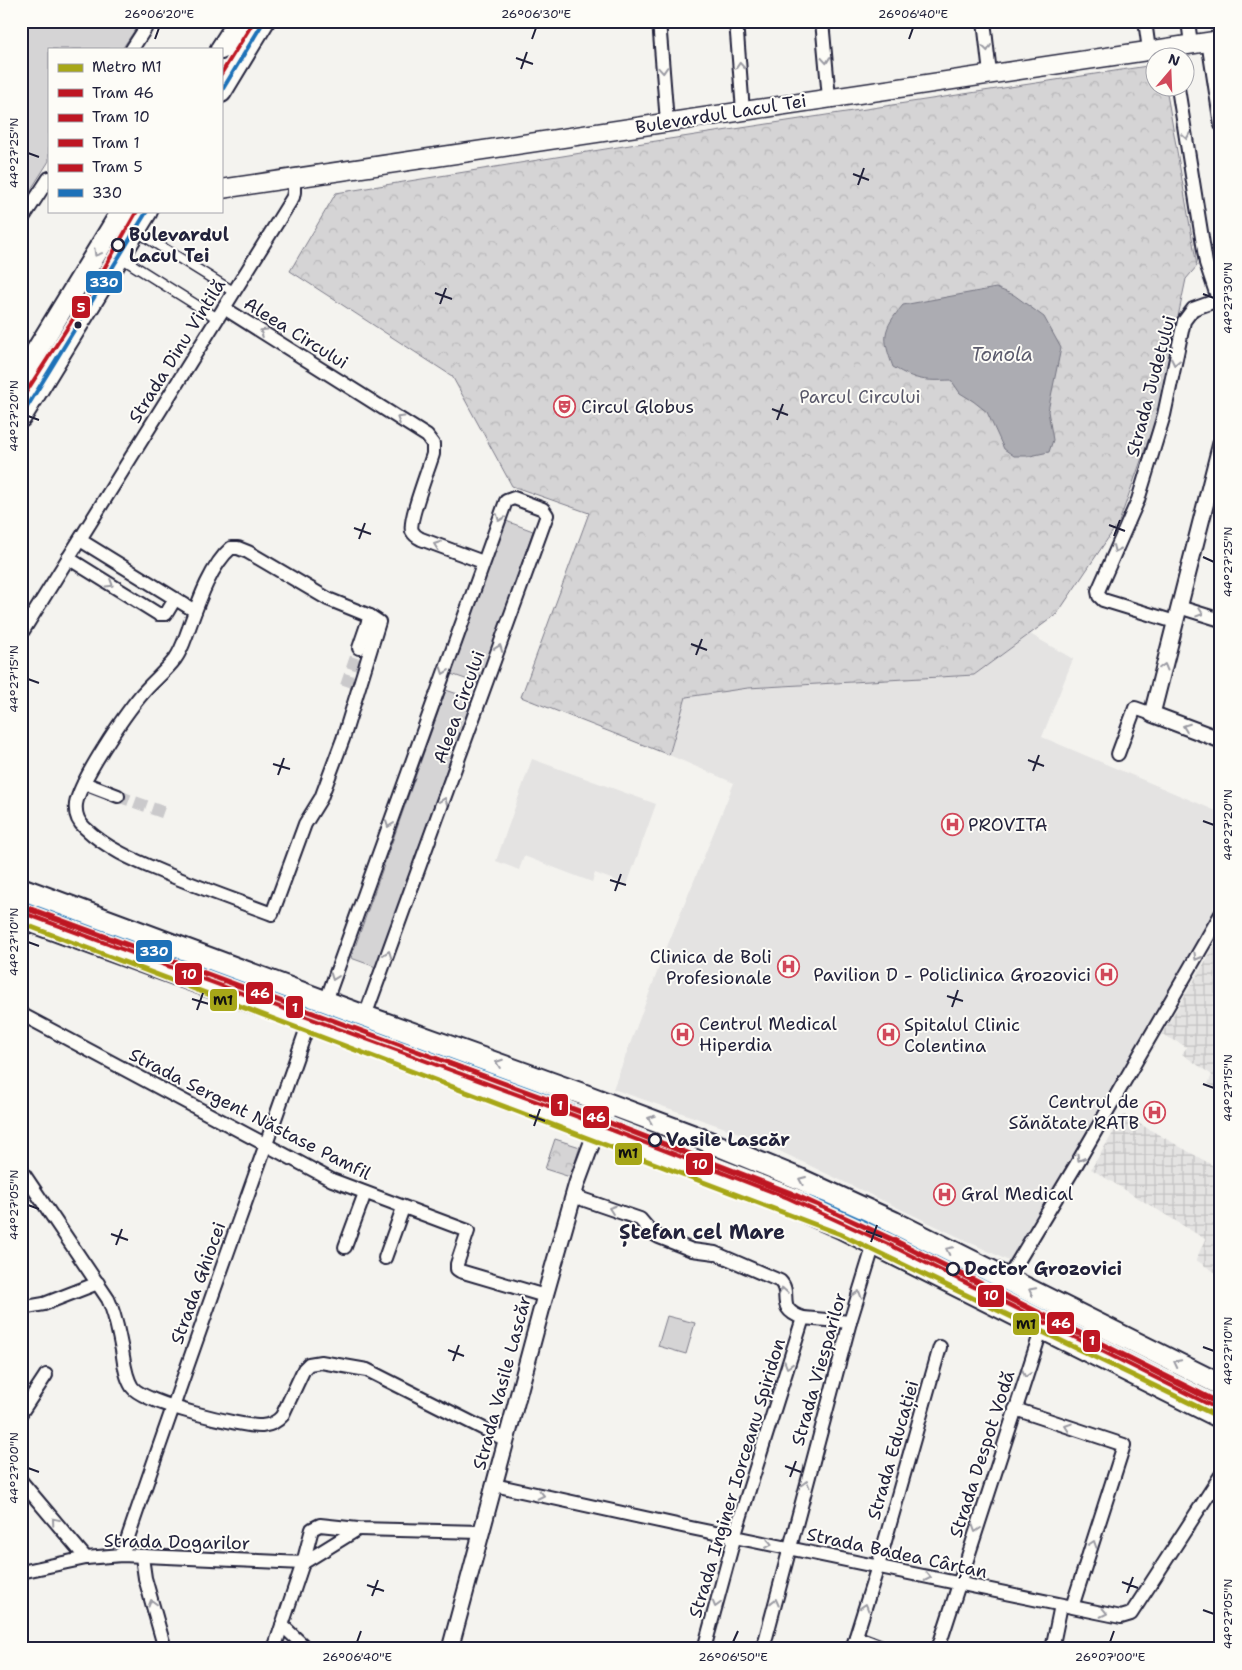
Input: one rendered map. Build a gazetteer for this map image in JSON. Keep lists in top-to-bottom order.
{
  "streets": {
    "main road": ["Bulevardul Lacul Tei"],
    "street": [
      "Aleea Circului",
      "Strada Dinu Vintilă",
      "Strada Județului",
      "Strada Sergent Năstase Pamfil",
      "Strada Ghiocei",
      "Strada Viesparilor",
      "Strada Vasile Lascăr",
      "Strada Educației",
      "Strada Despot Vodă",
      "Strada Inginer Iorceanu Spiridon",
      "Strada Dogarilor",
      "Strada Badea Cârțan"
    ]
  },
  "crossings": [
    ["Bulevardul Lacul Tei", "Strada Dinu Vintilă"],
    ["Aleea Circului", "Strada Dinu Vintilă"],
    ["Strada Sergent Năstase Pamfil", "Strada Ghiocei"],
    ["Strada Sergent Năstase Pamfil", "Strada Vasile Lascăr"],
    ["Strada Ghiocei", "Strada Dogarilor"],
    ["Strada Viesparilor", "Strada Badea Cârțan"],
    ["Strada Vasile Lascăr", "Strada Badea Cârțan"],
    ["Strada Educației", "Strada Badea Cârțan"],
    ["Strada Despot Vodă", "Strada Badea Cârțan"],
    ["Strada Inginer Iorceanu Spiridon", "Strada Badea Cârțan"]
  ],
  "one_way": [
    "Strada Viesparilor",
    "Strada Despot Vodă",
    "Strada Inginer Iorceanu Spiridon",
    "Strada Badea Cârțan"
  ],
  "districts": ["Ștefan cel Mare"],
  "water": ["Tonola"],
  "parks": ["Parcul Circului"],
  "places": {
    "other": ["Bulevardul Lacul Tei", "Vasile Lascăr", "Doctor Grozovici"],
    "theatre": ["Circul Globus"],
    "hospital": [
      "PROVITA",
      "Clinica de Boli Profesionale",
      "Pavilion D - Policlinica Grozovici",
      "Centrul Medical Hiperdia",
      "Spitalul Clinic Colentina",
      "Centrul de Sănătate RATB",
      "Gral Medical"
    ]
  },
  "lines": [
    "tram line 5",
    "transit line 330",
    "tram line 46",
    "tram line 1",
    "tram line 10",
    "metro line M1"
  ],
  "legend": [
    "Metro M1",
    "Tram 46",
    "Tram 10",
    "Tram 1",
    "Tram 5",
    "330"
  ],
  "north": "top",
  "coordinates": [
    "26°06'20\"E",
    "26°06'30\"E",
    "26°06'40\"E",
    "44°27'25\"N",
    "44°27'30\"N",
    "44°27'20\"N",
    "44°27'15\"N",
    "44°27'10\"N",
    "44°27'05\"N",
    "44°27'00\"N",
    "26°06'50\"E",
    "26°07'00\"E"
  ]
}
